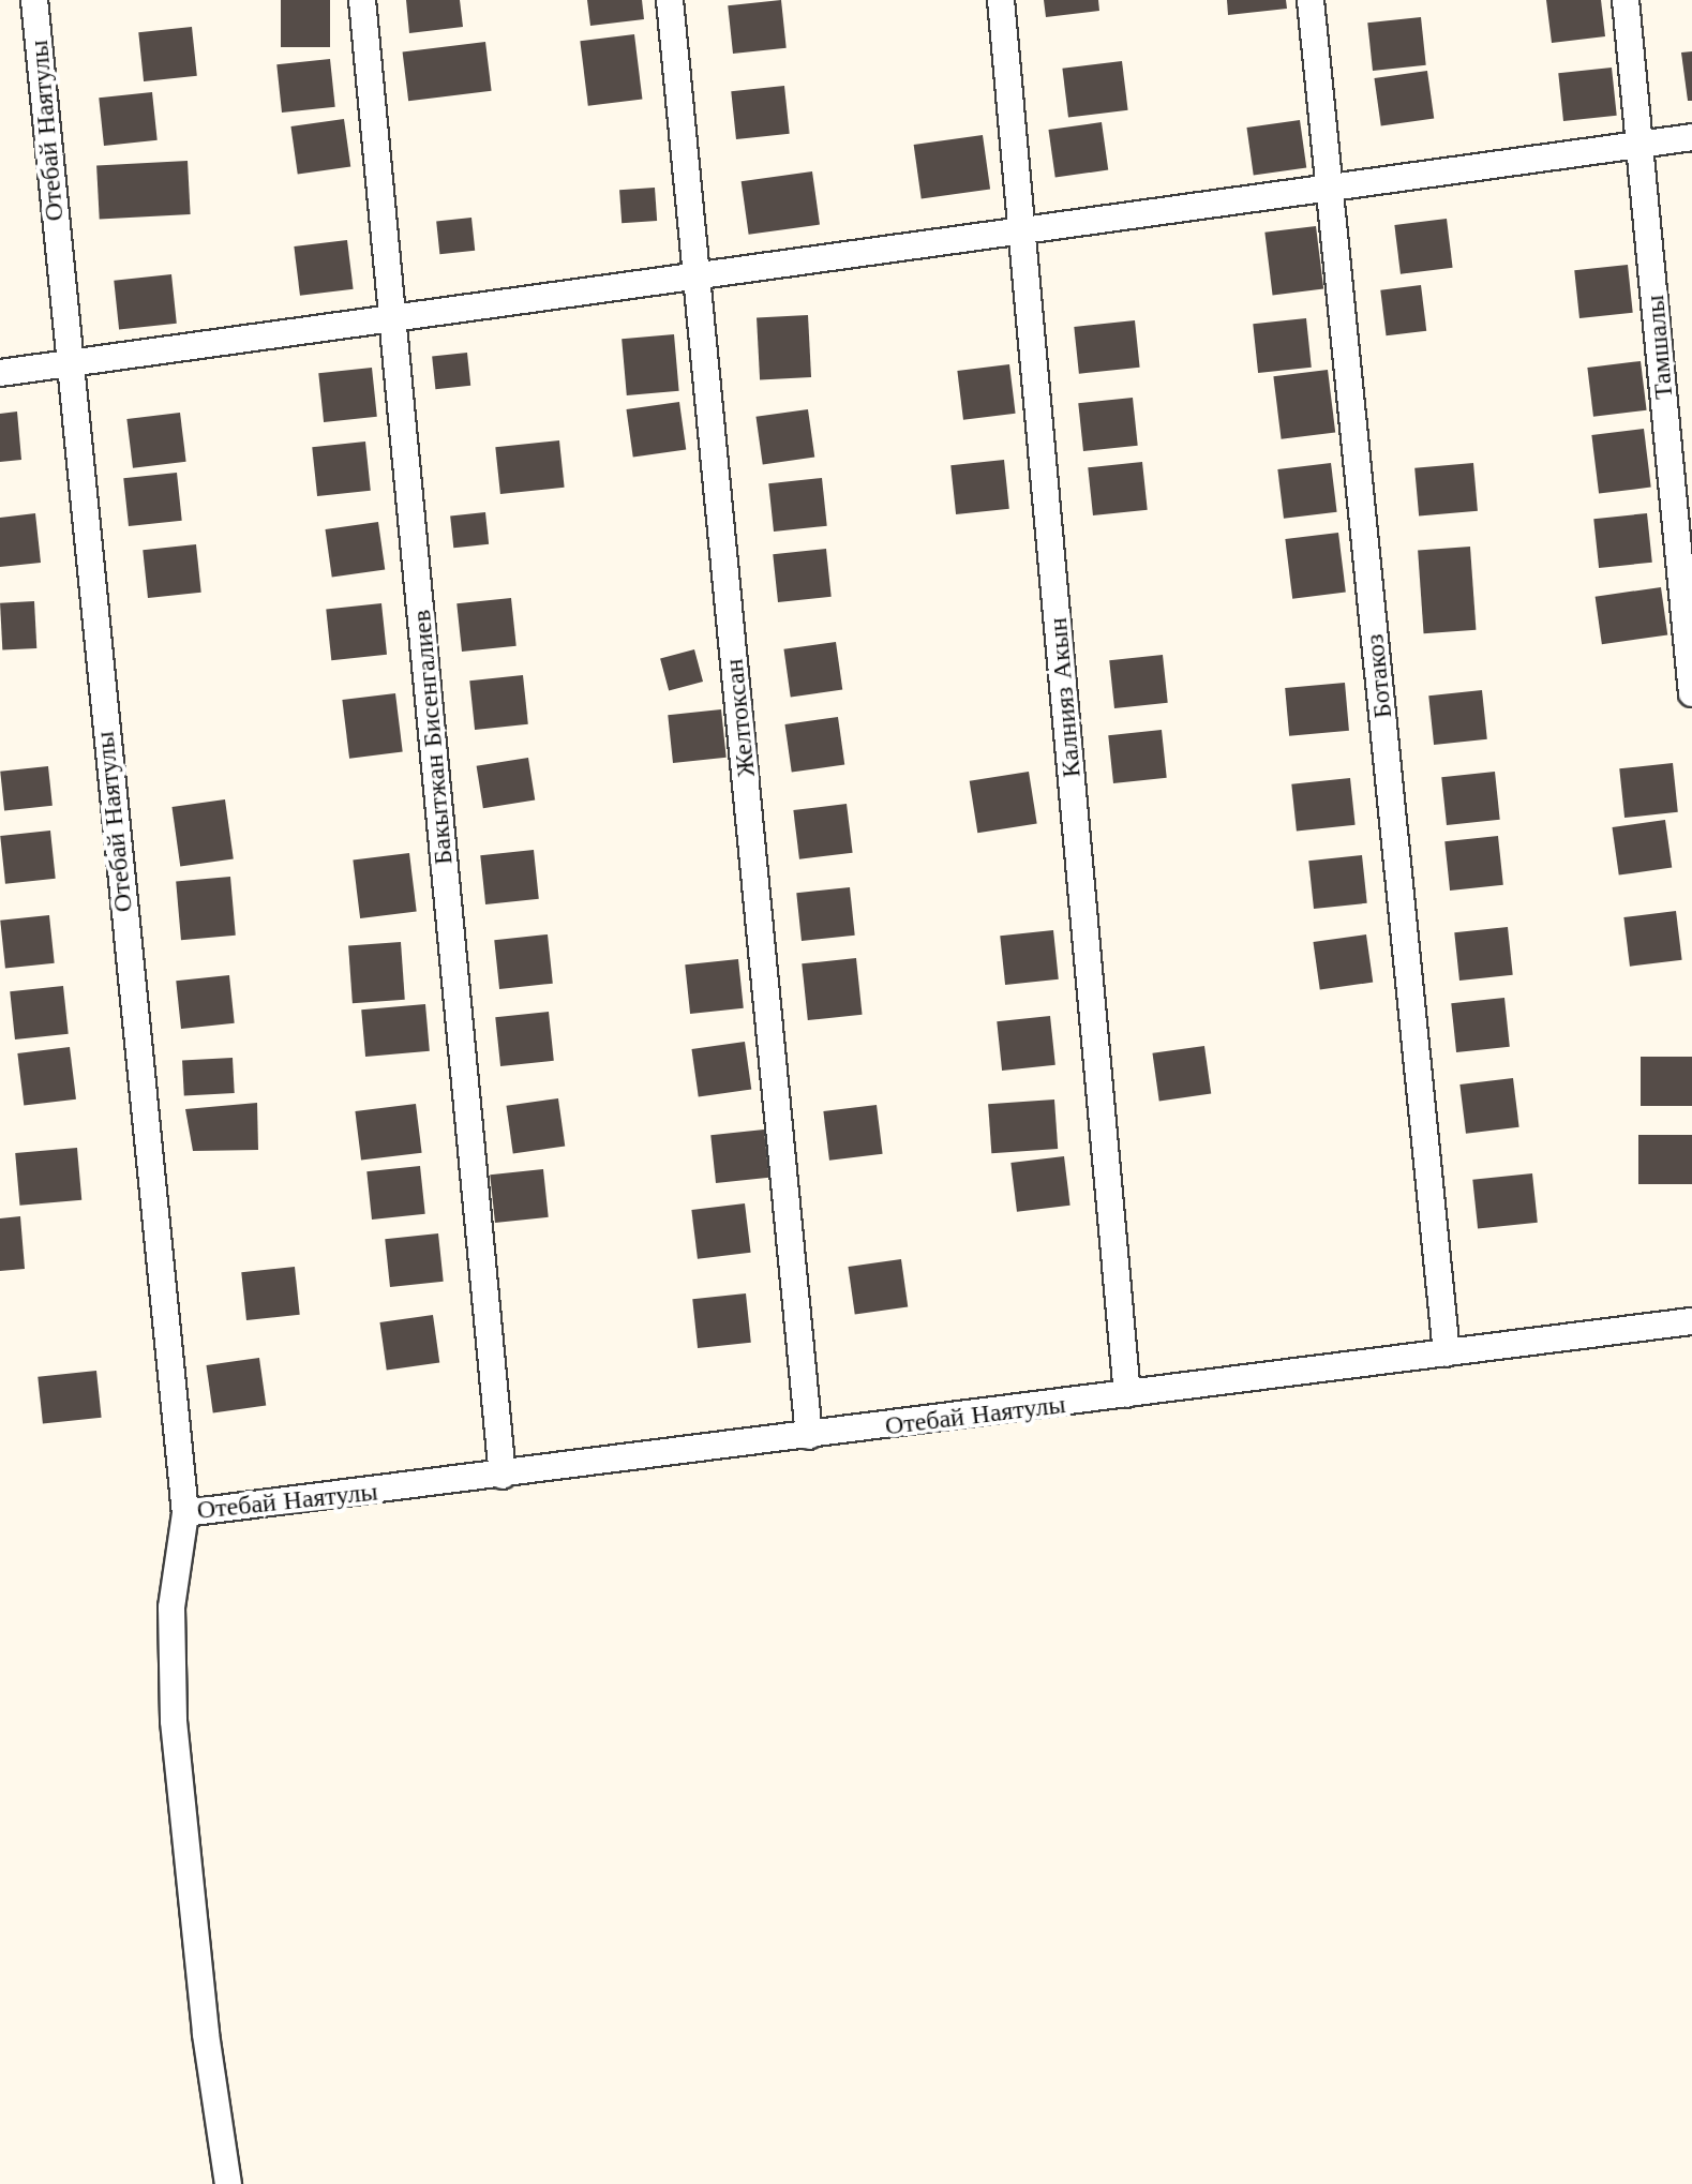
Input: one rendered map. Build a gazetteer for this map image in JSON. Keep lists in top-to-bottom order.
{
  "streets": {
    "street": [
      "Отебай Наятулы",
      "Тамшалы",
      "Ботакоз",
      "Калнияз Акын",
      "Желтоксан",
      "Бакытжан Бисенгалиев"
    ]
  },
  "crossings": [
    ["Отебай Наятулы", "Ботакоз"],
    ["Отебай Наятулы", "Калнияз Акын"],
    ["Отебай Наятулы", "Желтоксан"],
    ["Отебай Наятулы", "Бакытжан Бисенгалиев"]
  ]
}
